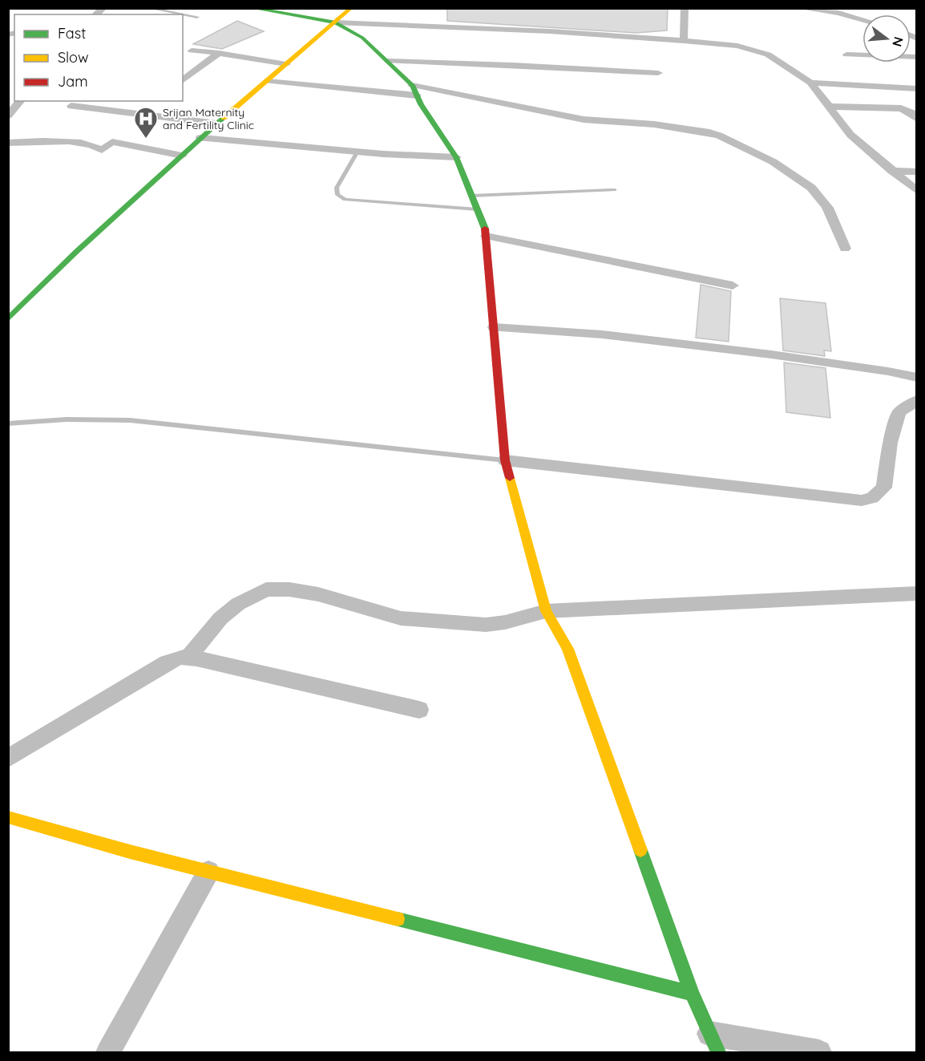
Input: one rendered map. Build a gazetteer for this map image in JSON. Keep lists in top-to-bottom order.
{
  "places": {
    "hospital": ["Srijan Maternity and Fertility Clinic"]
  },
  "legend": ["Fast", "Slow", "Jam"],
  "north": "right"
}
